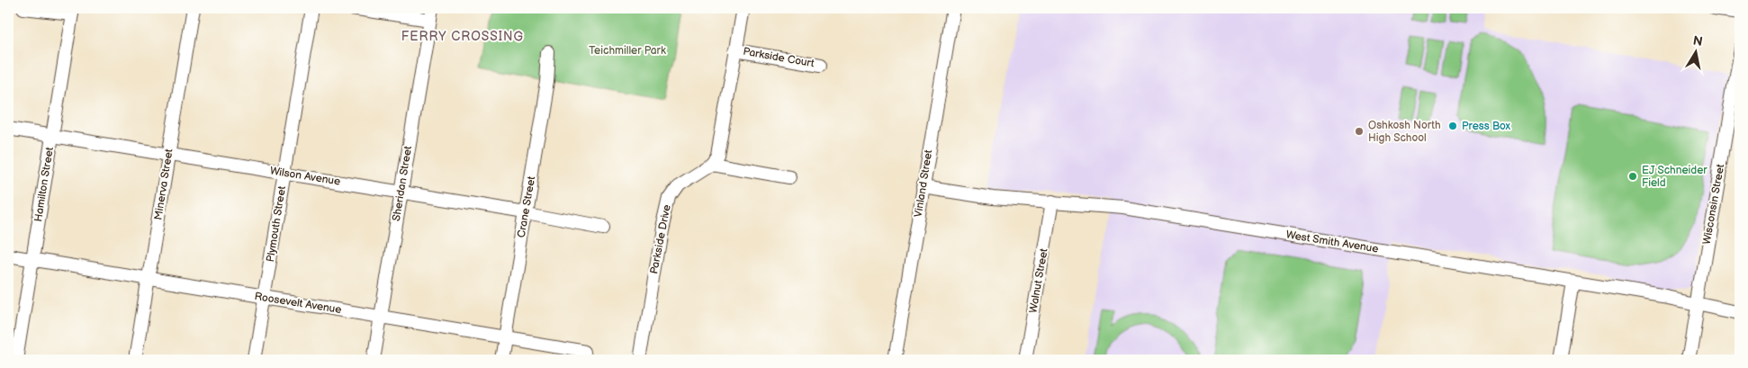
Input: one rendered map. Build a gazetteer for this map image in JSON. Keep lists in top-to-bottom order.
{
  "streets": {
    "street": [
      "Parkside Court",
      "Wilson Avenue",
      "Sheridan Street",
      "Vinland Street",
      "Hamilton Street",
      "Minerva Street",
      "Wisconsin Street",
      "Crane Street",
      "Plymouth Street",
      "Parkside Drive",
      "West Smith Avenue",
      "Walnut Street",
      "Roosevelt Avenue"
    ]
  },
  "crossings": [
    ["Wilson Avenue", "Sheridan Street"],
    ["Wilson Avenue", "Hamilton Street"],
    ["Wilson Avenue", "Minerva Street"],
    ["Wilson Avenue", "Crane Street"],
    ["Wilson Avenue", "Plymouth Street"],
    ["Sheridan Street", "Roosevelt Avenue"],
    ["Vinland Street", "West Smith Avenue"],
    ["Hamilton Street", "Roosevelt Avenue"],
    ["Minerva Street", "Roosevelt Avenue"],
    ["Wisconsin Street", "West Smith Avenue"],
    ["Crane Street", "Roosevelt Avenue"],
    ["Plymouth Street", "Roosevelt Avenue"],
    ["West Smith Avenue", "Walnut Street"]
  ],
  "districts": ["FERRY CROSSING"],
  "parks": ["Teichmiller Park"],
  "places": ["Press Box", "Oshkosh North High School", "EJ Schneider Field"],
  "north": "top"
}
